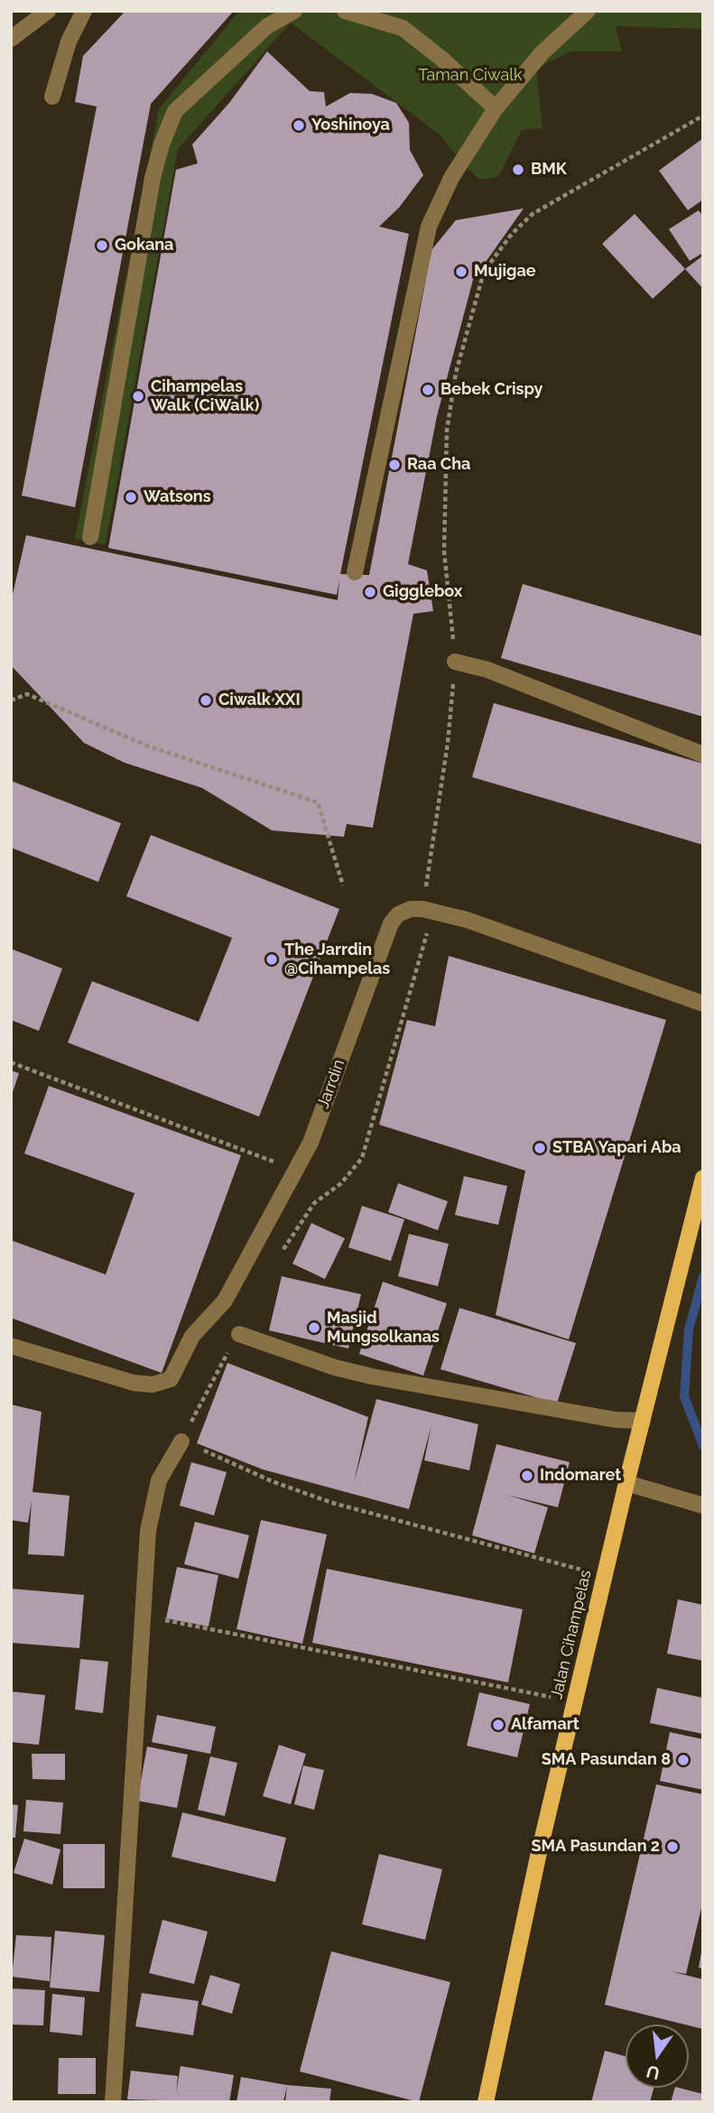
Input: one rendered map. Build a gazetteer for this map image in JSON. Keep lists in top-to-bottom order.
{
  "streets": {
    "main road": ["Jalan Cihampelas"],
    "street": ["Jarrdin"]
  },
  "parks": ["Taman Ciwalk"],
  "places": [
    "Yoshinoya",
    "BMK",
    "Gokana",
    "Mujigae",
    "Bebek Crispy",
    "Cihampelas Walk (CiWalk)",
    "Raa Cha",
    "Watsons",
    "Gigglebox",
    "Ciwalk XXI",
    "The Jarrdin @Cihampelas",
    "STBA Yapari Aba",
    "Masjid Mungsolkanas",
    "Indomaret",
    "Alfamart",
    "SMA Pasundan 8",
    "SMA Pasundan 2"
  ],
  "north": "bottom"
}
